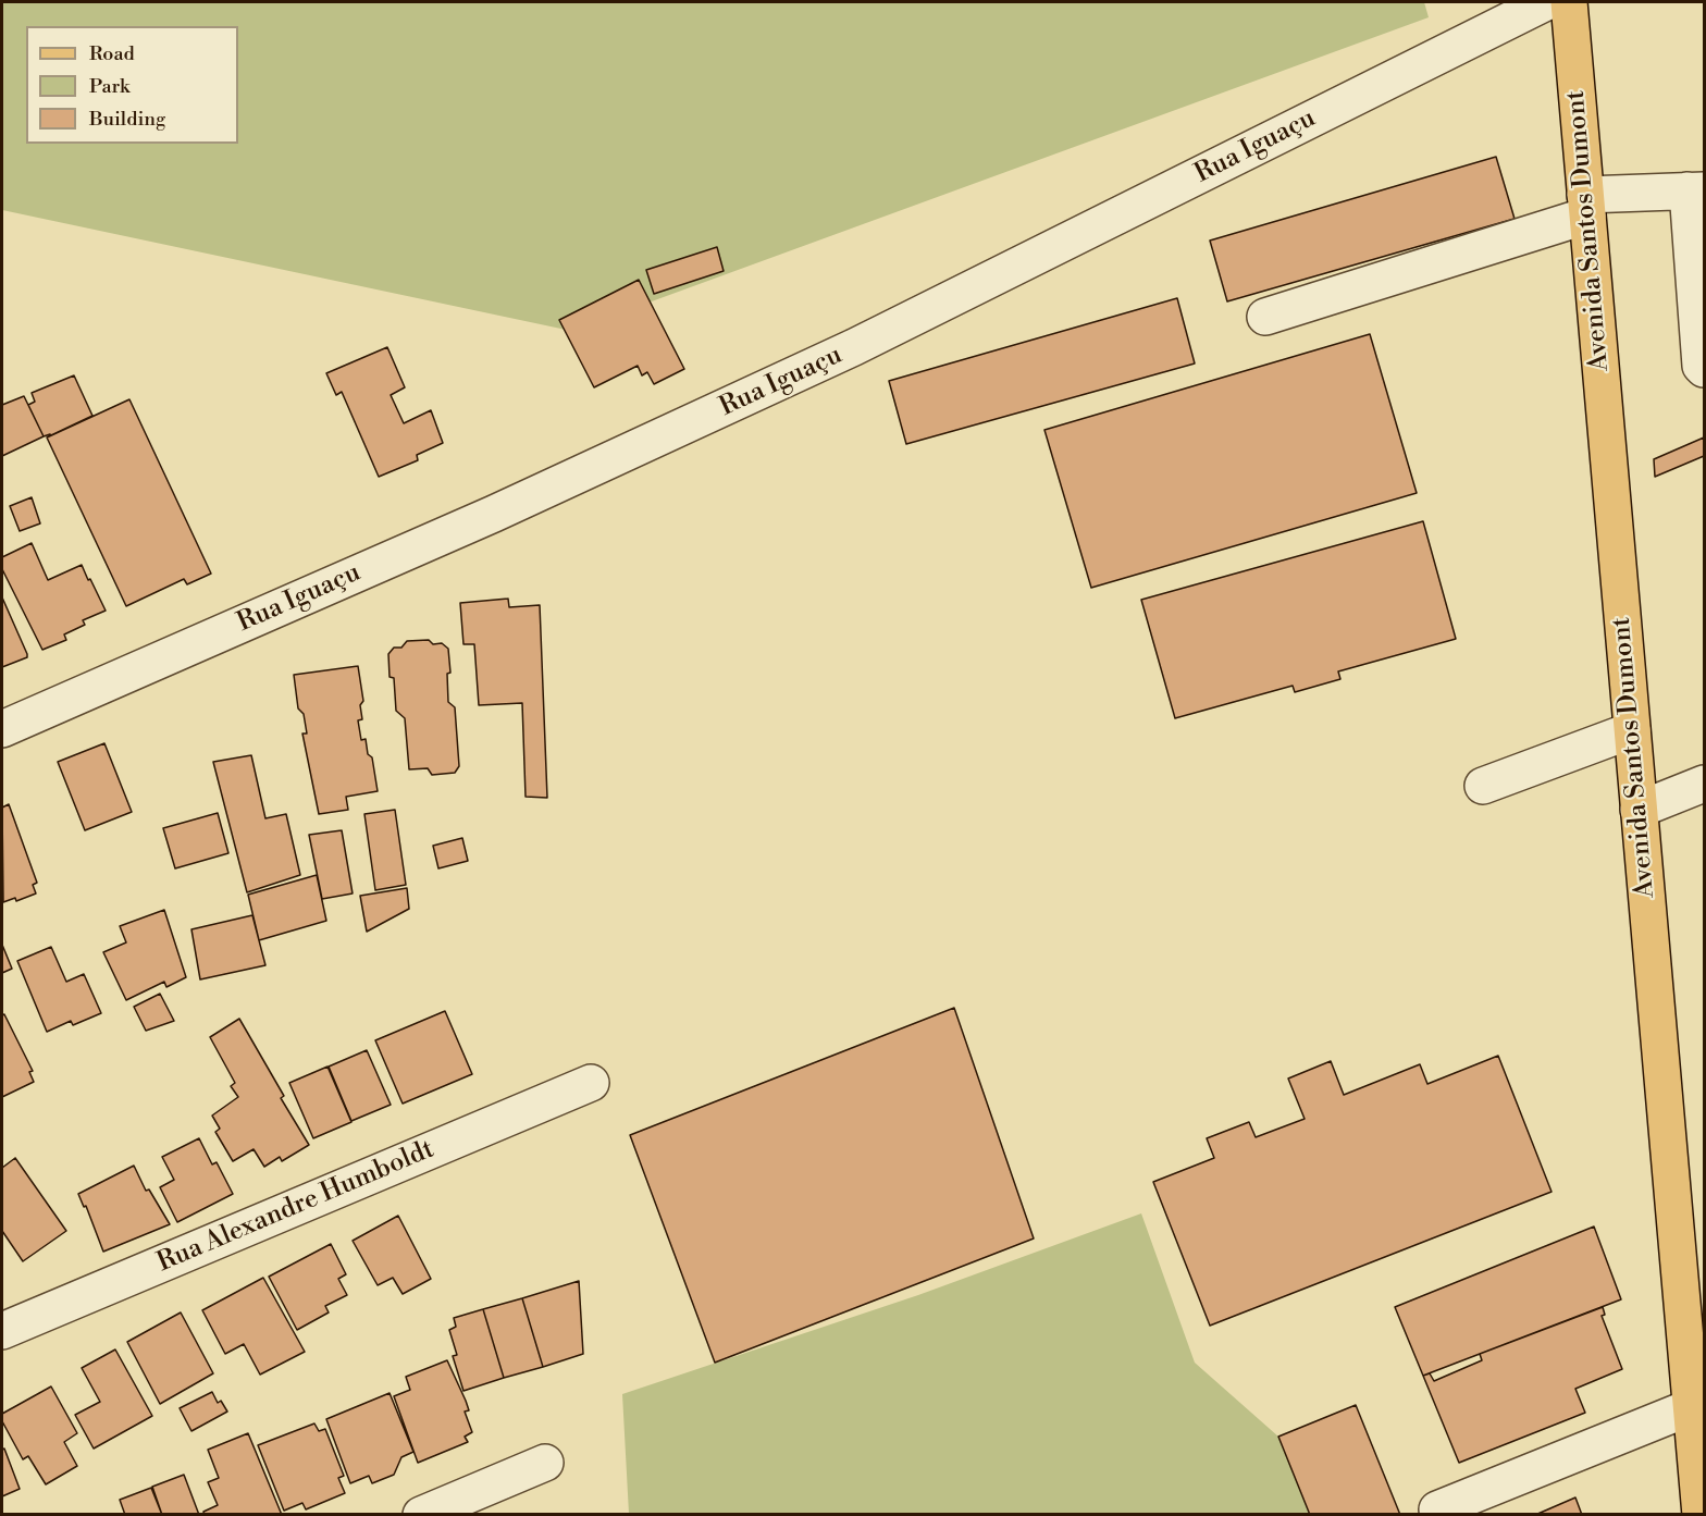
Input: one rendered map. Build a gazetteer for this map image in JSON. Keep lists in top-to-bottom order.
{
  "streets": {
    "main road": ["Avenida Santos Dumont"],
    "street": ["Rua Iguaçu", "Rua Alexandre Humboldt"]
  },
  "legend": ["Road", "Park", "Building"]
}
